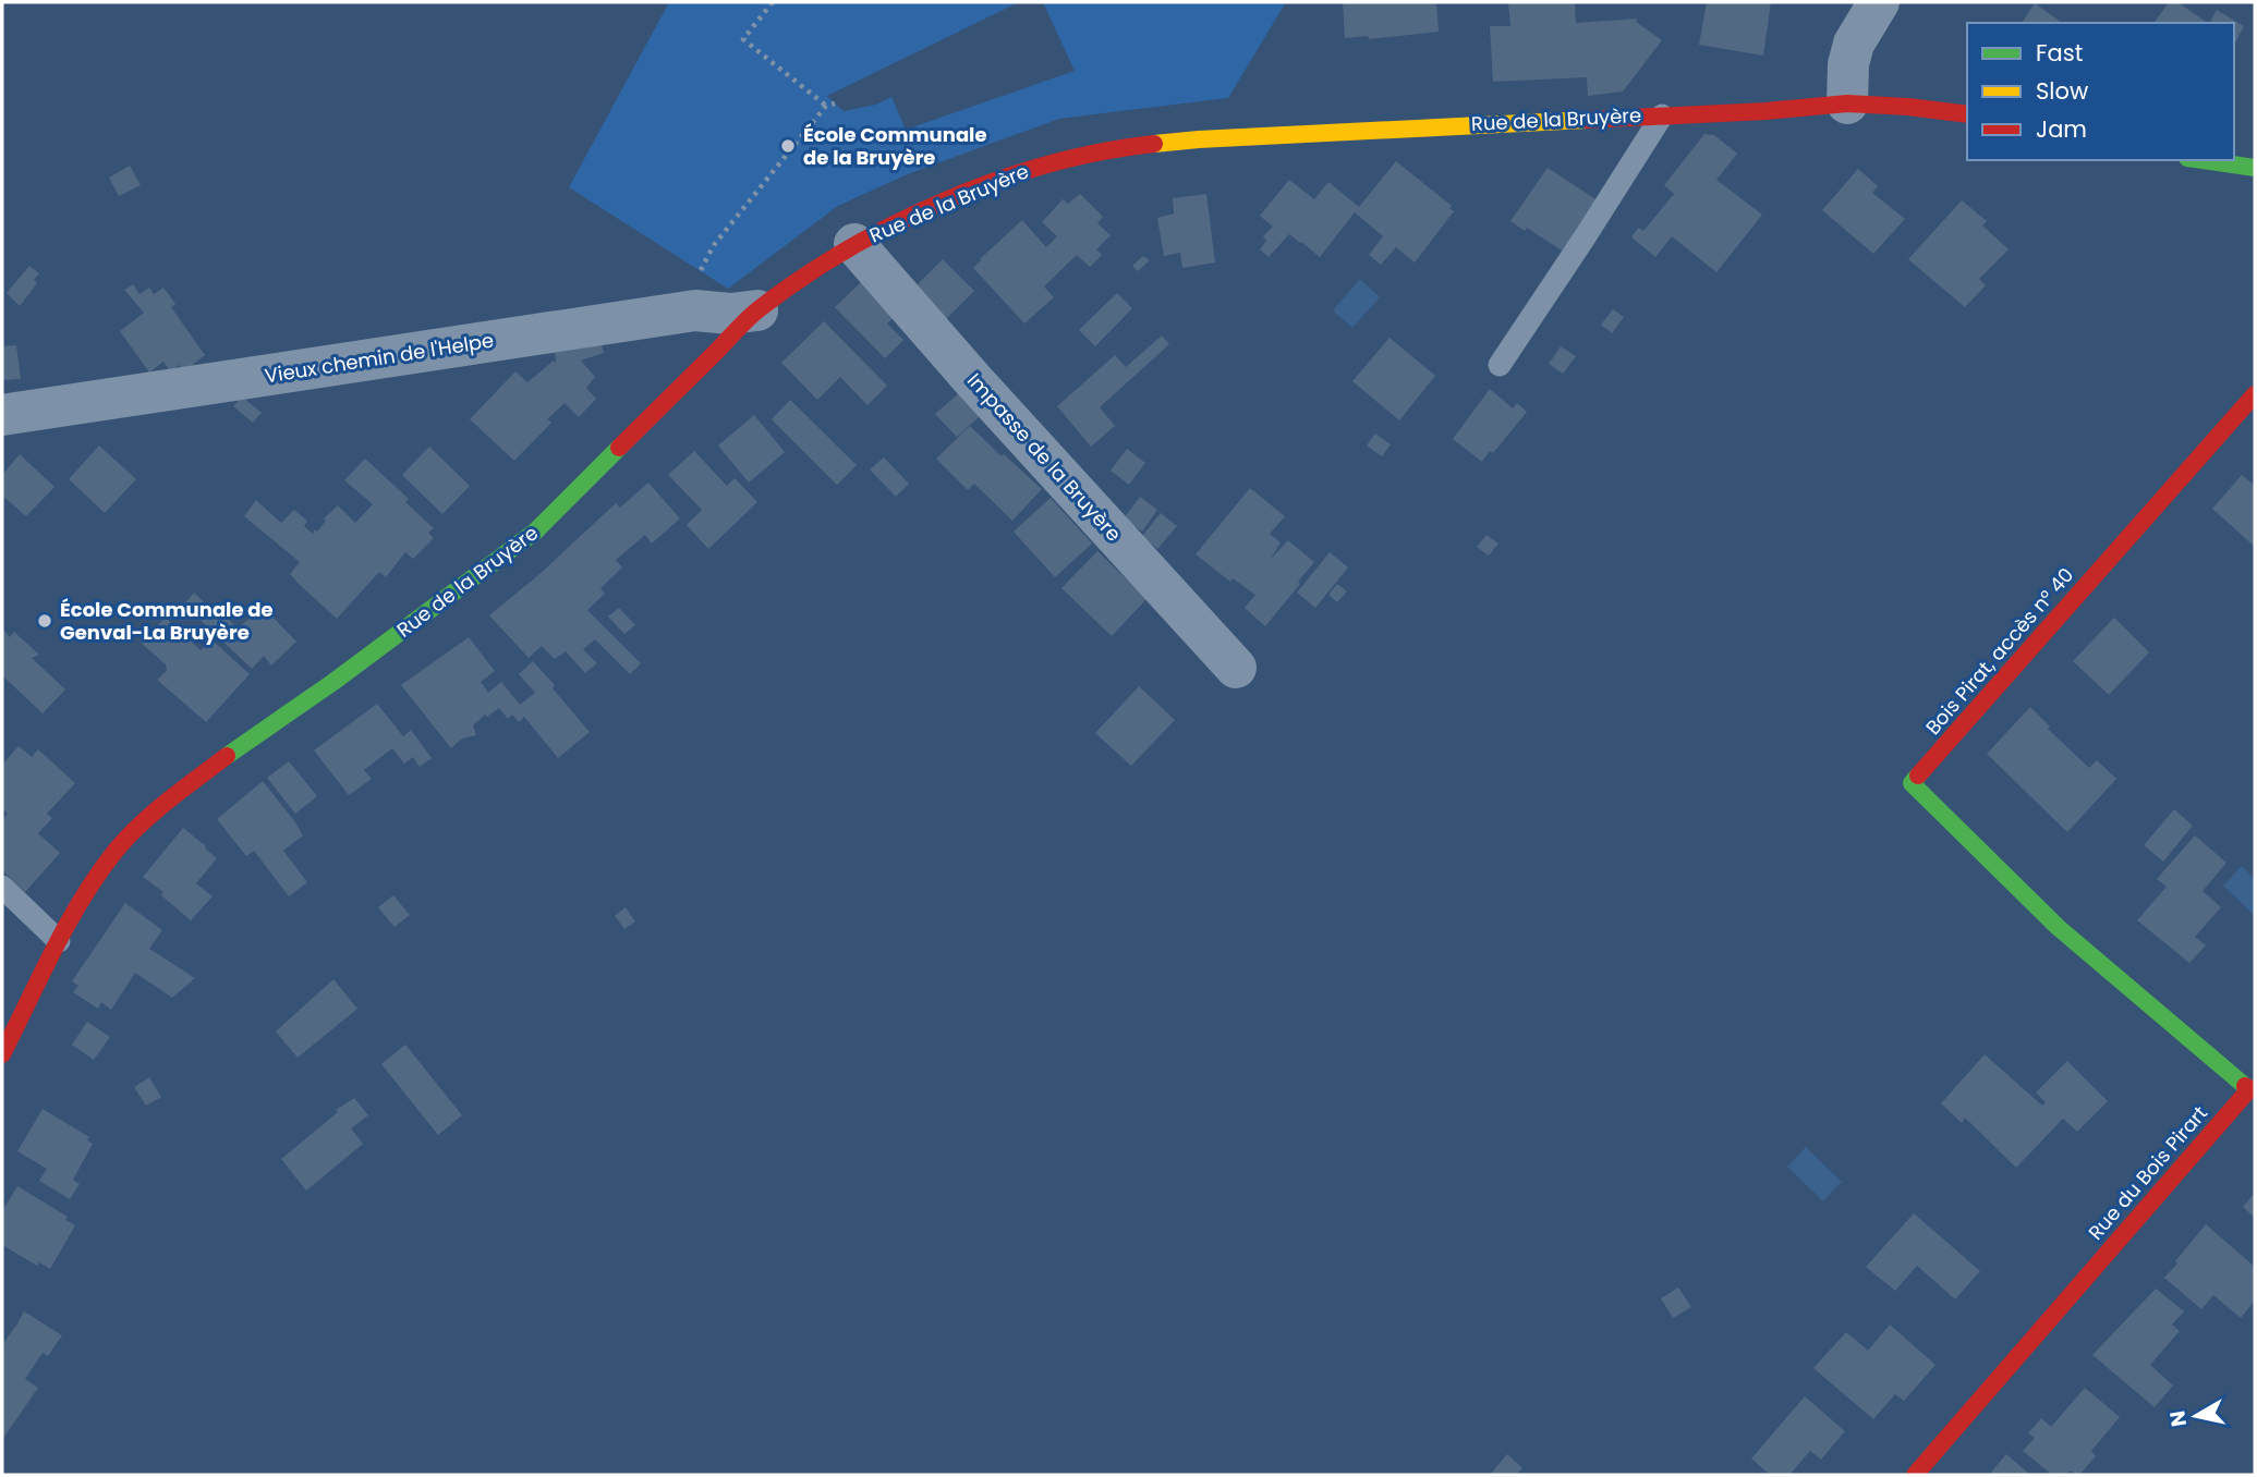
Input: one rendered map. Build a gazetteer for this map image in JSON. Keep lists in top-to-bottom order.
{
  "streets": {
    "main road": ["Rue de la Bruyère", "Bois Pirat, accès n° 40", "Rue du Bois Pirart"],
    "street": ["Vieux chemin de l'Helpe", "Impasse de la Bruyère"]
  },
  "crossings": [
    ["Rue de la Bruyère", "Vieux chemin de l'Helpe"],
    ["Rue de la Bruyère", "Impasse de la Bruyère"],
    ["Bois Pirat, accès n° 40", "Rue du Bois Pirart"]
  ],
  "places": ["École Communale de la Bruyère", "École Communale de Genval-La Bruyère"],
  "legend": ["Fast", "Slow", "Jam"],
  "north": "left"
}
